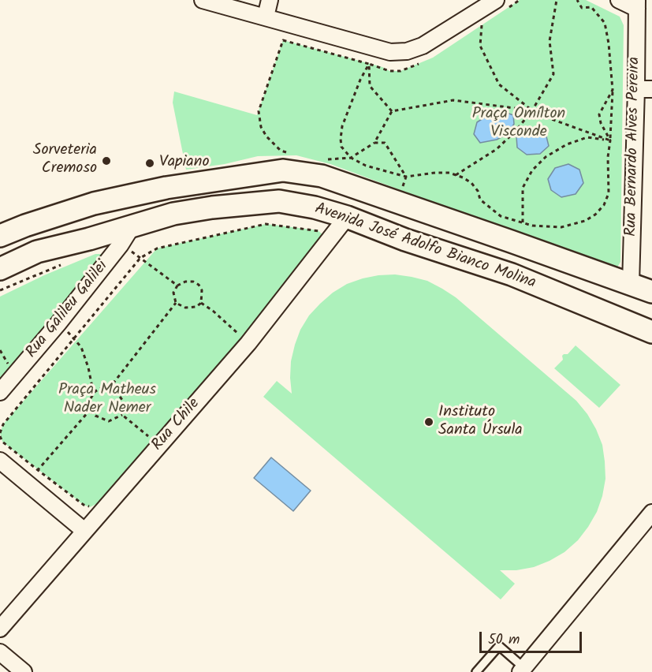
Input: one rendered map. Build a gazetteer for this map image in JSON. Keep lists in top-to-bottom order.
{
  "streets": {
    "main road": ["Avenida José Adolfo Bianco Molina"],
    "street": ["Rua Bernardo Alves Pereira", "Rua Galileu Galilei", "Rua Chile"]
  },
  "crossings": [
    ["Avenida José Adolfo Bianco Molina", "Rua Galileu Galilei"],
    ["Avenida José Adolfo Bianco Molina", "Rua Chile"]
  ],
  "parks": ["Praça Omílton Visconde", "Praça Matheus Nader Nemer"],
  "places": ["Sorveteria Cremoso", "Vapiano", "Instituto Santa Úrsula"],
  "scale_bar": "50 m"
}
